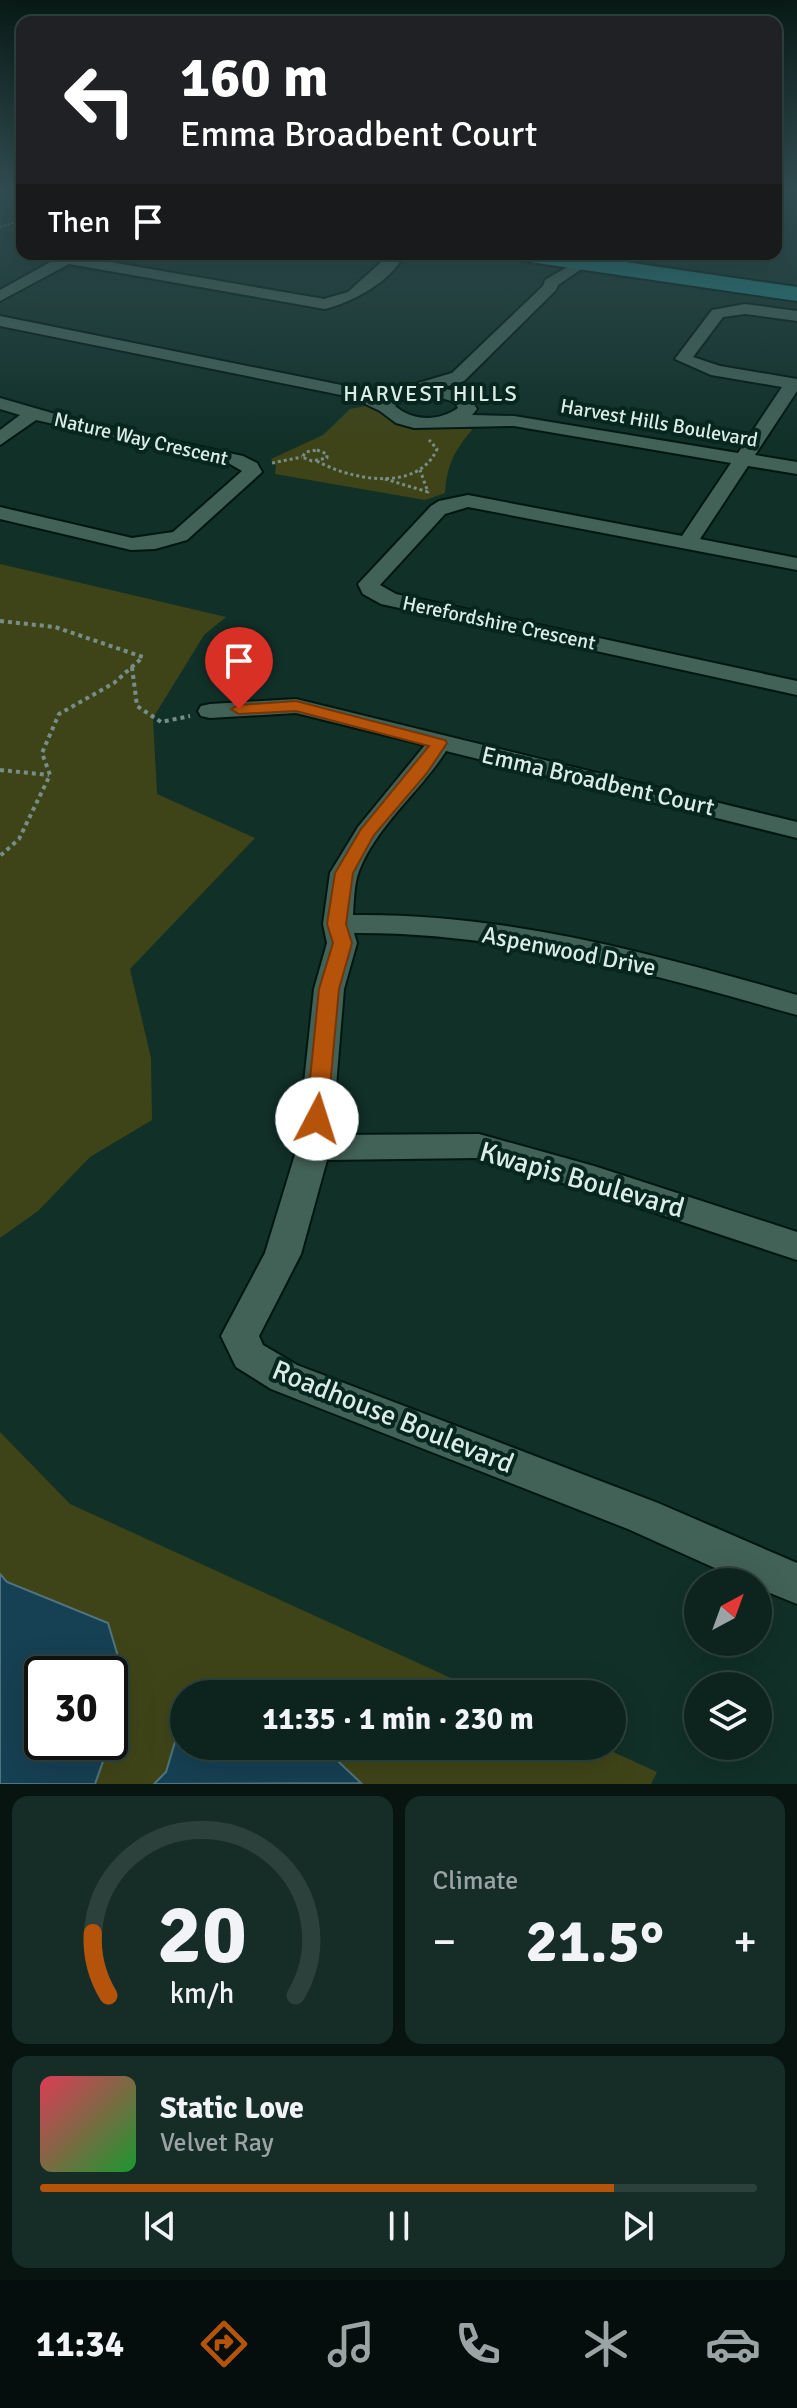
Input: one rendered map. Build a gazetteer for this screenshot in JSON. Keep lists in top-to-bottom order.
{
  "streets": {
    "street": [
      "Harvest Hills Boulevard",
      "Nature Way Crescent",
      "Herefordshire Crescent",
      "Emma Broadbent Court",
      "Aspenwood Drive",
      "Kwapis Boulevard",
      "Roadhouse Boulevard"
    ]
  },
  "crossings": [
    ["Emma Broadbent Court", "Roadhouse Boulevard"],
    ["Aspenwood Drive", "Roadhouse Boulevard"],
    ["Kwapis Boulevard", "Roadhouse Boulevard"]
  ],
  "districts": ["HARVEST HILLS"],
  "north": "top right",
  "page": {
    "turn": ["160 m", "Emma Broadbent Court"],
    "then": "Then",
    "limit": "30",
    "trip": "11:35 · 1 min · 230 m",
    "tile": "Climate",
    "heat": ["−", "21.5°", "+"],
    "song": ["Static Love", "Velvet Ray"],
    "tabs": "11:34",
    "gauge": ["20", "km/h"]
  }
}
